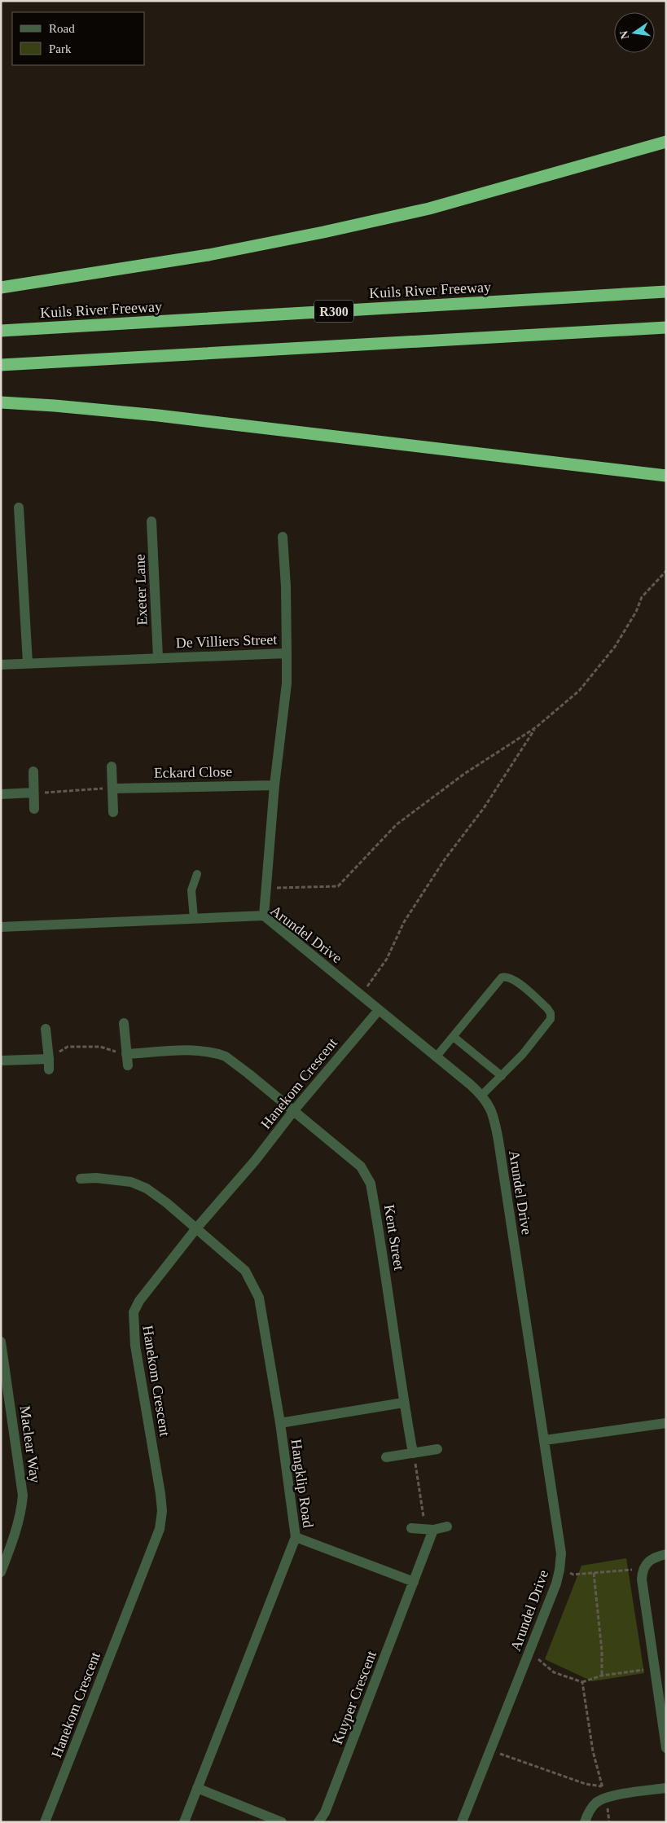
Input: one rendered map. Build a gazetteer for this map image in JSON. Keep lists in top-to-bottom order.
{
  "streets": {
    "highway": ["Kuils River Freeway", "R300"],
    "street": [
      "Exeter Lane",
      "De Villiers Street",
      "Eckard Close",
      "Arundel Drive",
      "Hanekom Crescent",
      "Kent Street",
      "Maclear Way",
      "Hangklip Road",
      "Kuyper Crescent"
    ]
  },
  "crossings": [
    ["Exeter Lane", "De Villiers Street"],
    ["De Villiers Street", "Eckard Close"],
    ["De Villiers Street", "Arundel Drive"],
    ["Arundel Drive", "Hanekom Crescent"],
    ["Hanekom Crescent", "Kent Street"],
    ["Hanekom Crescent", "Hangklip Road"]
  ],
  "legend": ["Road", "Park"],
  "north": "left"
}
